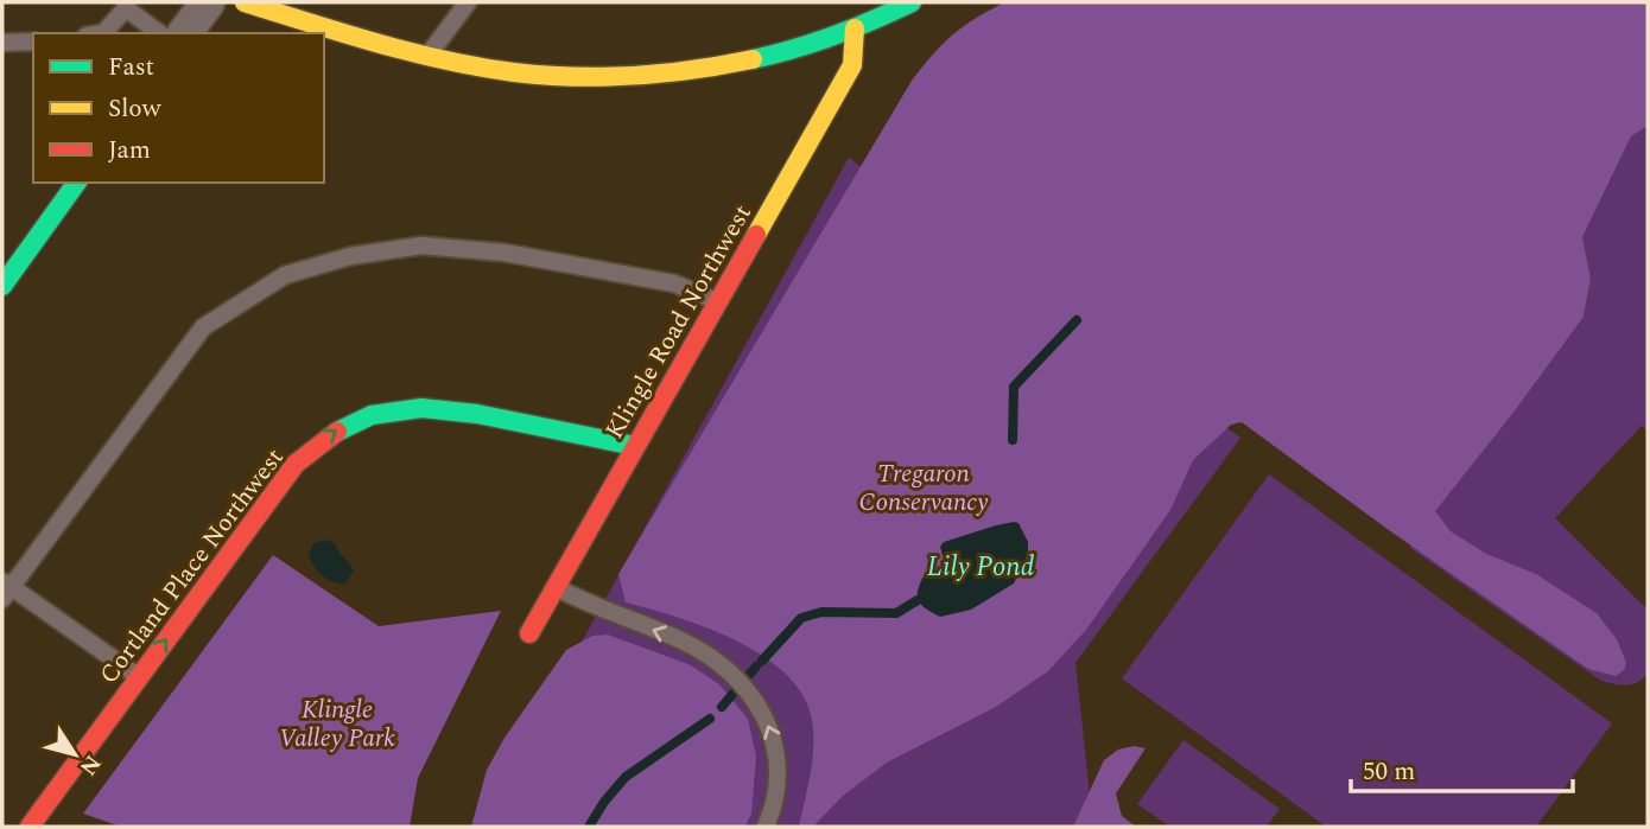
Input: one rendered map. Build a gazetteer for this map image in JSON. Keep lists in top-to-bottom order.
{
  "streets": {
    "street": ["Klingle Road Northwest", "Cortland Place Northwest"]
  },
  "crossings": [
    ["Klingle Road Northwest", "Cortland Place Northwest"]
  ],
  "one_way": ["Cortland Place Northwest"],
  "water": ["Lily Pond"],
  "parks": ["Tregaron Conservancy", "Klingle Valley Park"],
  "legend": ["Fast", "Slow", "Jam"],
  "scale_bar": "50 m",
  "north": "bottom right"
}
